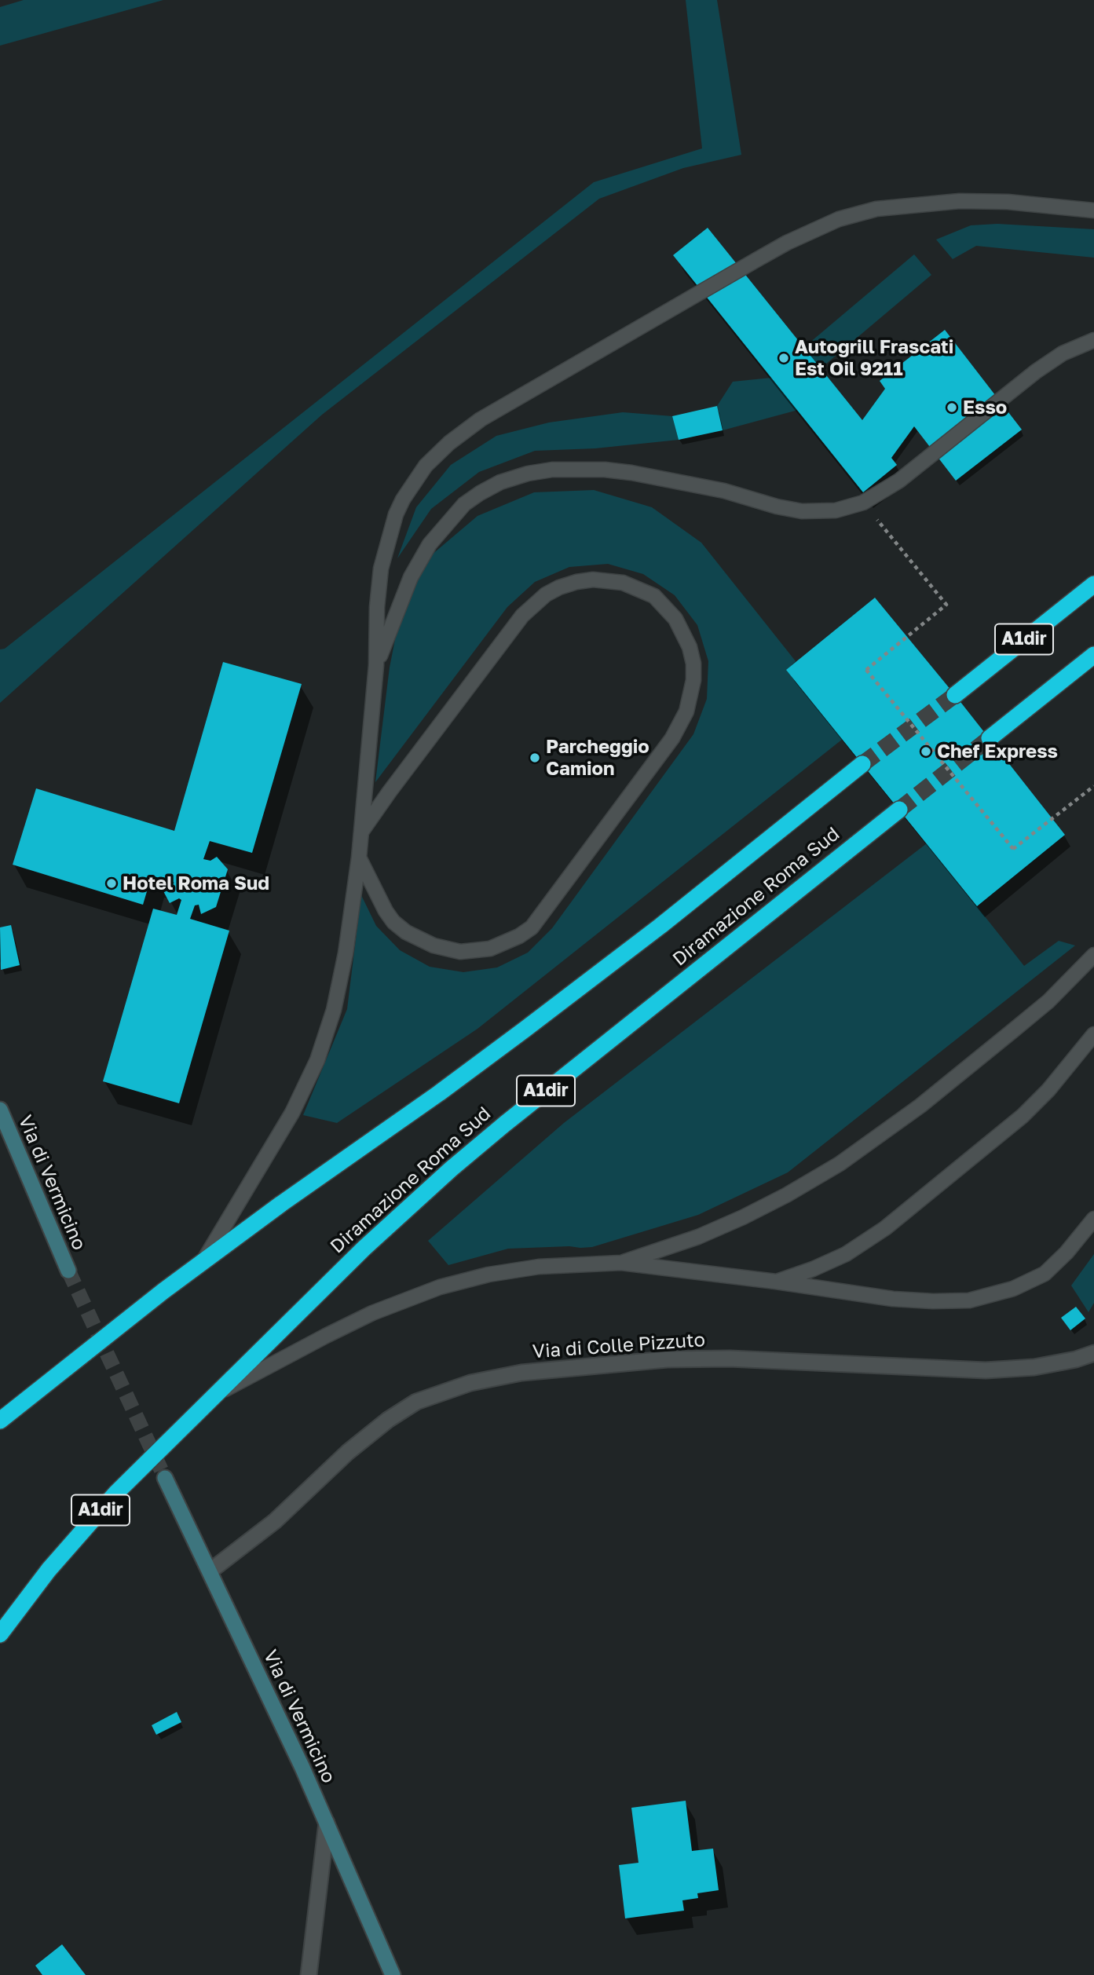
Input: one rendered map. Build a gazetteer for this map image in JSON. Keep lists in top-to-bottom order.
{
  "streets": {
    "highway": ["A1dir", "Diramazione Roma Sud"],
    "main road": ["Via di Vermicino"],
    "street": ["Via di Colle Pizzuto"]
  },
  "crossings": [
    ["Via di Vermicino", "Via di Colle Pizzuto"]
  ],
  "places": [
    "Autogrill Frascati Est Oil 9211",
    "Esso",
    "Chef Express",
    "Parcheggio Camion",
    "Hotel Roma Sud"
  ]
}
